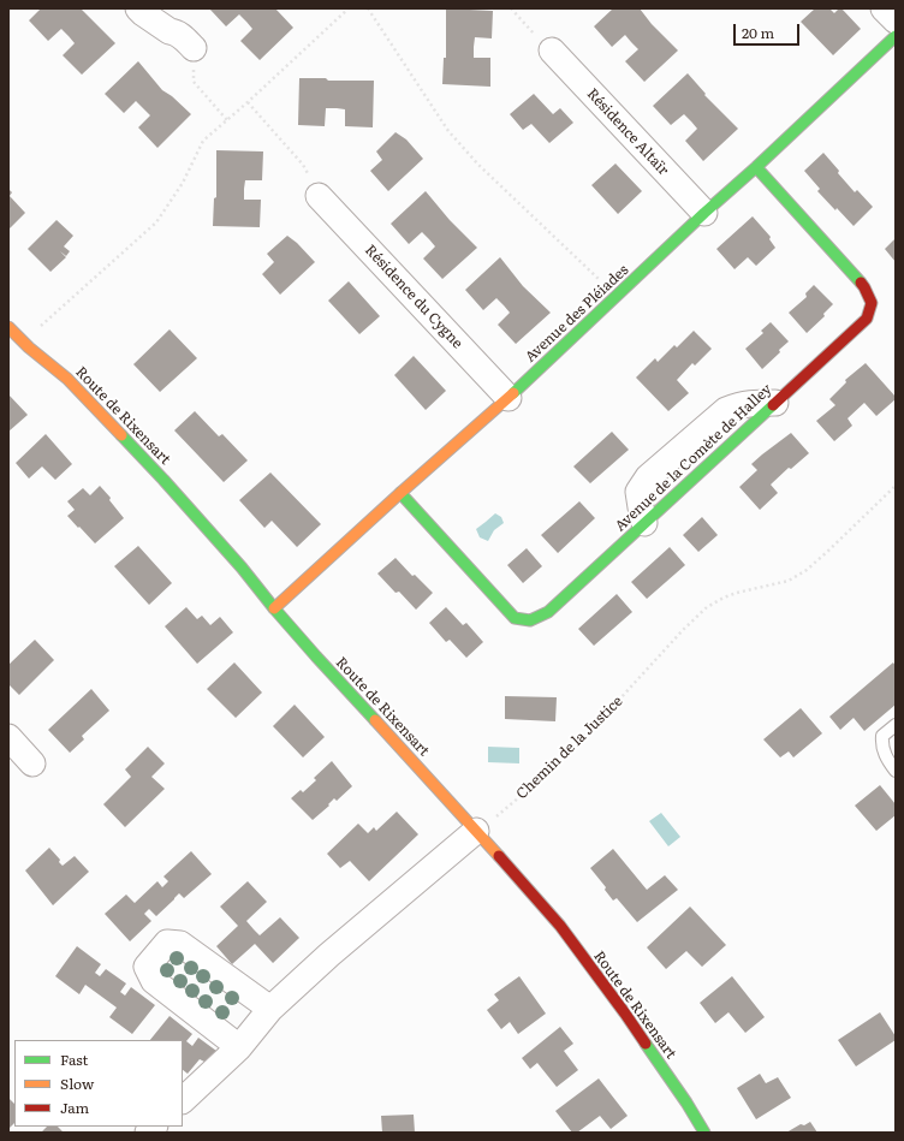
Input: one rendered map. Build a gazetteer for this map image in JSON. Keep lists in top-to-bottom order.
{
  "streets": {
    "street": [
      "Résidence Altaïr",
      "Résidence du Cygne",
      "Avenue des Pléiades",
      "Route de Rixensart",
      "Avenue de la Comète de Halley"
    ],
    "path": ["Chemin de la Justice"]
  },
  "crossings": [
    ["Résidence Altaïr", "Avenue des Pléiades"],
    ["Résidence du Cygne", "Avenue des Pléiades"],
    ["Avenue des Pléiades", "Route de Rixensart"],
    ["Avenue des Pléiades", "Avenue de la Comète de Halley"],
    ["Route de Rixensart", "Chemin de la Justice"]
  ],
  "legend": ["Fast", "Slow", "Jam"],
  "scale_bar": "20 m"
}
